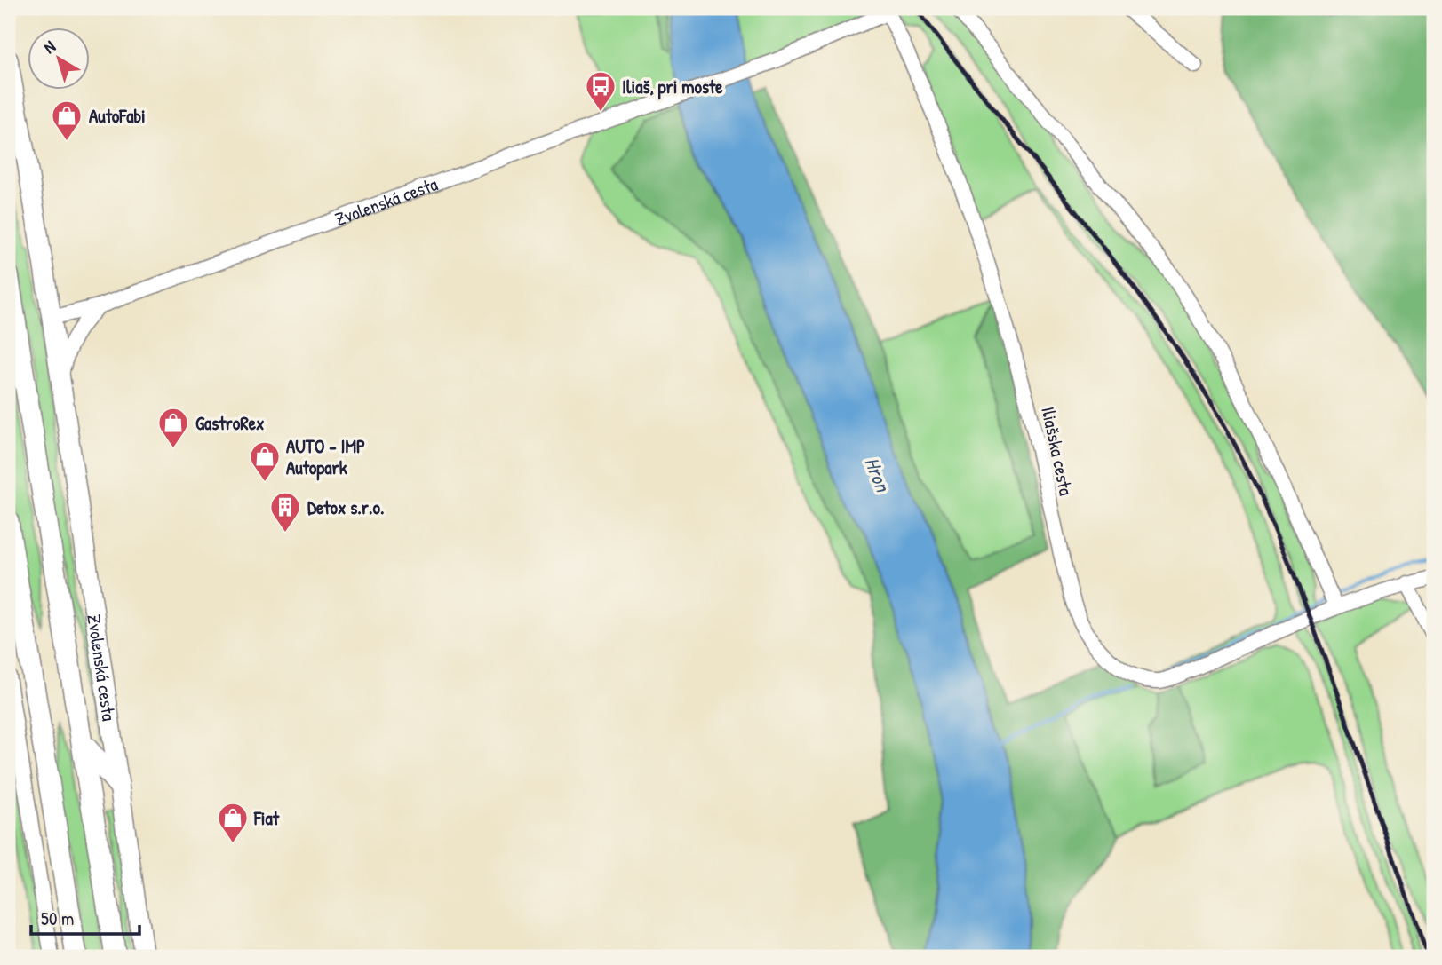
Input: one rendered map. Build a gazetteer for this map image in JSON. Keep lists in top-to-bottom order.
{
  "streets": {
    "main road": ["Zvolenská cesta"],
    "street": ["Iliašska cesta"]
  },
  "crossings": [
    ["Zvolenská cesta", "Iliašska cesta"]
  ],
  "water": ["Hron"],
  "places": {
    "bus stop": ["Iliaš, pri moste"],
    "shop": [
      "AutoFabi",
      "GastroRex",
      "AUTO - IMP Autopark",
      "Fiat"
    ],
    "building": ["Detox s.r.o."]
  },
  "scale_bar": "50 m",
  "north": "top left"
}
